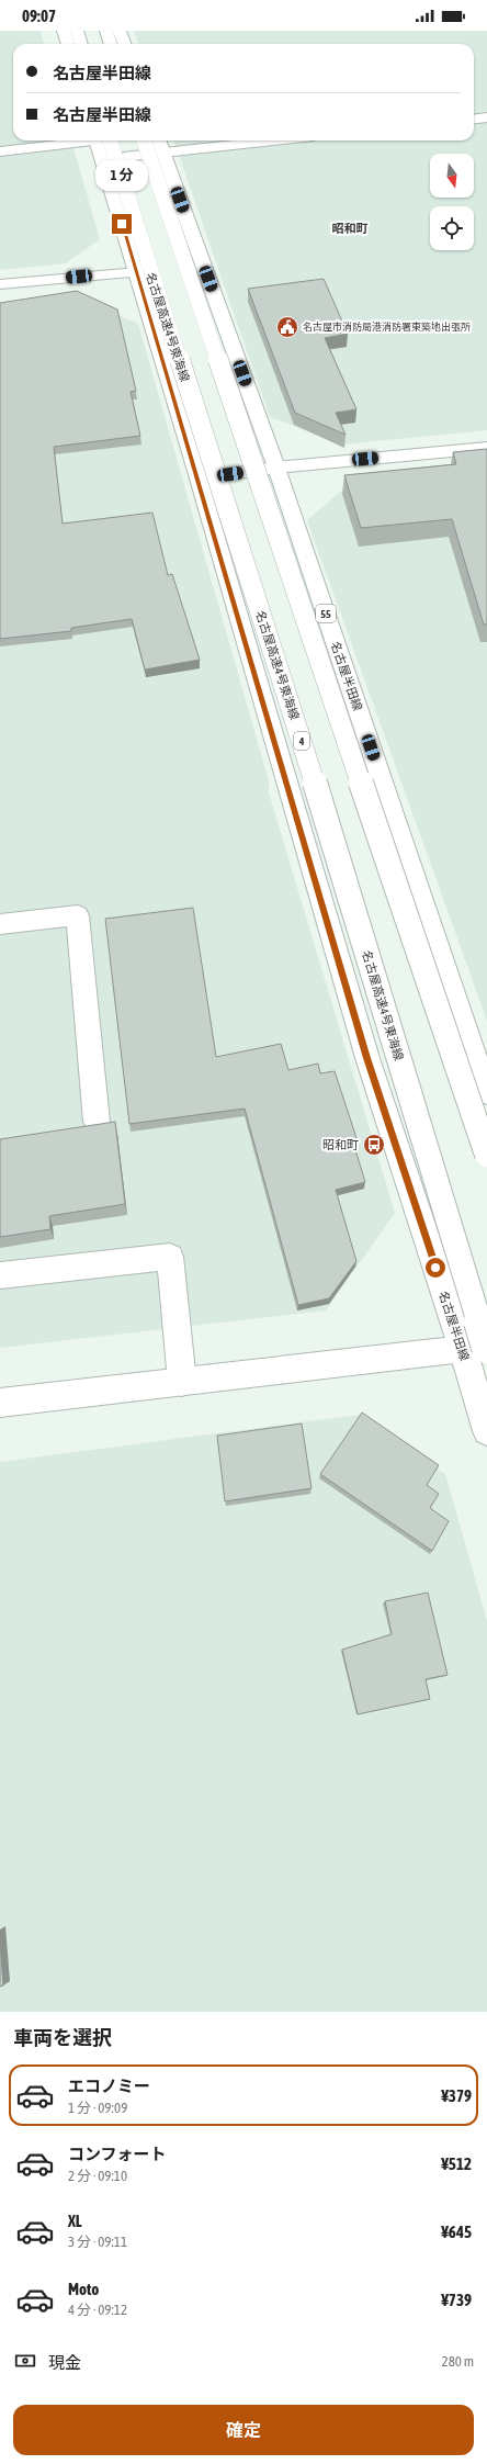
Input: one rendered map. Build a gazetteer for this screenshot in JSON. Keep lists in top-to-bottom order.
{
  "streets": {
    "main road": [
      "名古屋高速4号東海線",
      "55",
      "名古屋半田線",
      "4"
    ]
  },
  "crossings": [
    ["名古屋高速4号東海線", "名古屋半田線"]
  ],
  "districts": ["昭和町"],
  "places": {
    "public building": ["名古屋市消防局港消防署東築地出張所"],
    "bus stop": ["昭和町"]
  },
  "north": "bottom",
  "page": {
    "status": "09:07",
    "banner": ["名古屋半田線", "名古屋半田線"],
    "bubble": "1 分",
    "heading": "車両を選択",
    "list": [
      {
        "name": "エコノミー",
        "note": "1 分 · 09:09",
        "value": "¥379"
      },
      {
        "name": "コンフォート",
        "note": "2 分 · 09:10",
        "value": "¥512"
      },
      {
        "name": "XL",
        "note": "3 分 · 09:11",
        "value": "¥645"
      },
      {
        "name": "Moto",
        "note": "4 分 · 09:12",
        "value": "¥739"
      }
    ],
    "pay": ["現金", "280 m"],
    "buttons": "確定"
  }
}
